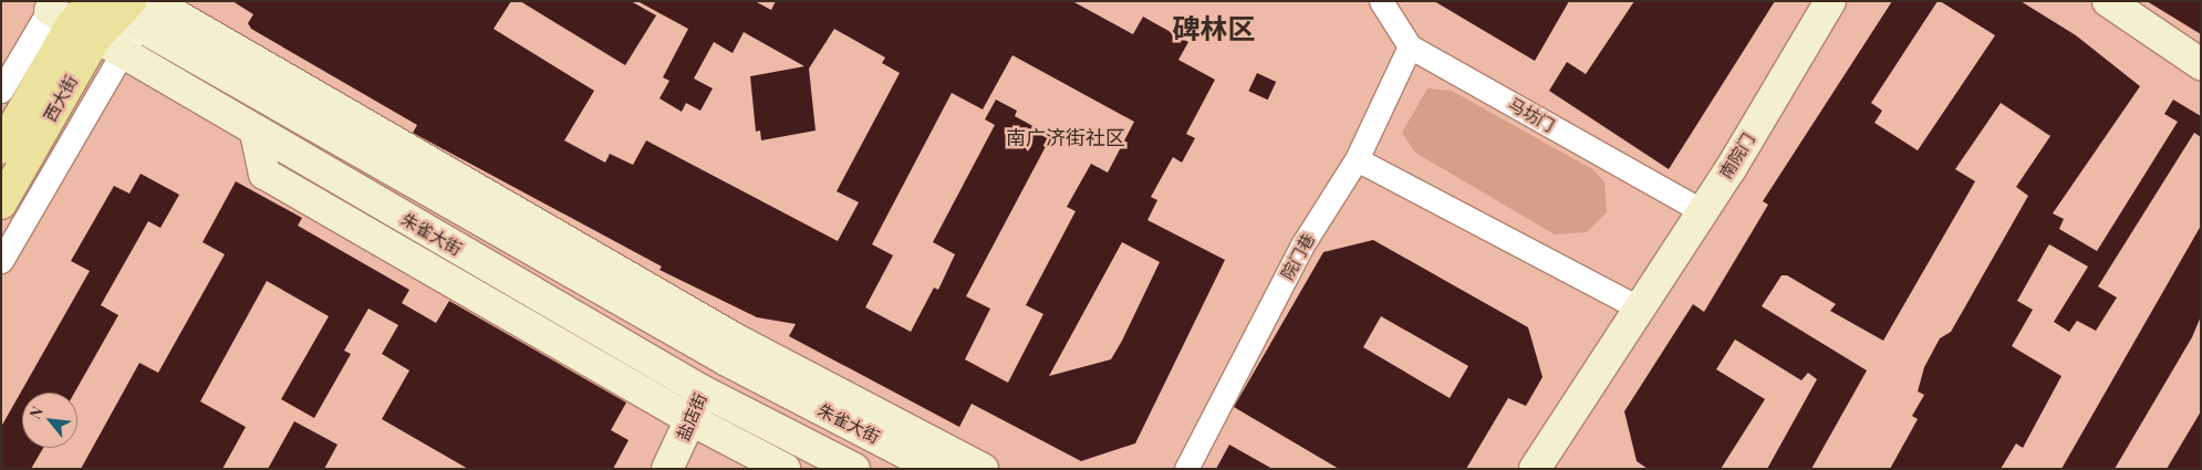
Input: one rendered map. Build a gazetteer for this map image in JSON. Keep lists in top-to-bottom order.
{
  "streets": {
    "main road": [
      "西大街",
      "南院门",
      "朱雀大街",
      "盐店街"
    ],
    "street": ["马坊门", "院门巷"]
  },
  "crossings": [
    ["西大街", "朱雀大街"],
    ["马坊门", "南院门"],
    ["马坊门", "院门巷"],
    ["朱雀大街", "盐店街"]
  ],
  "districts": ["碑林区", "南广济街社区"],
  "north": "top left"
}
